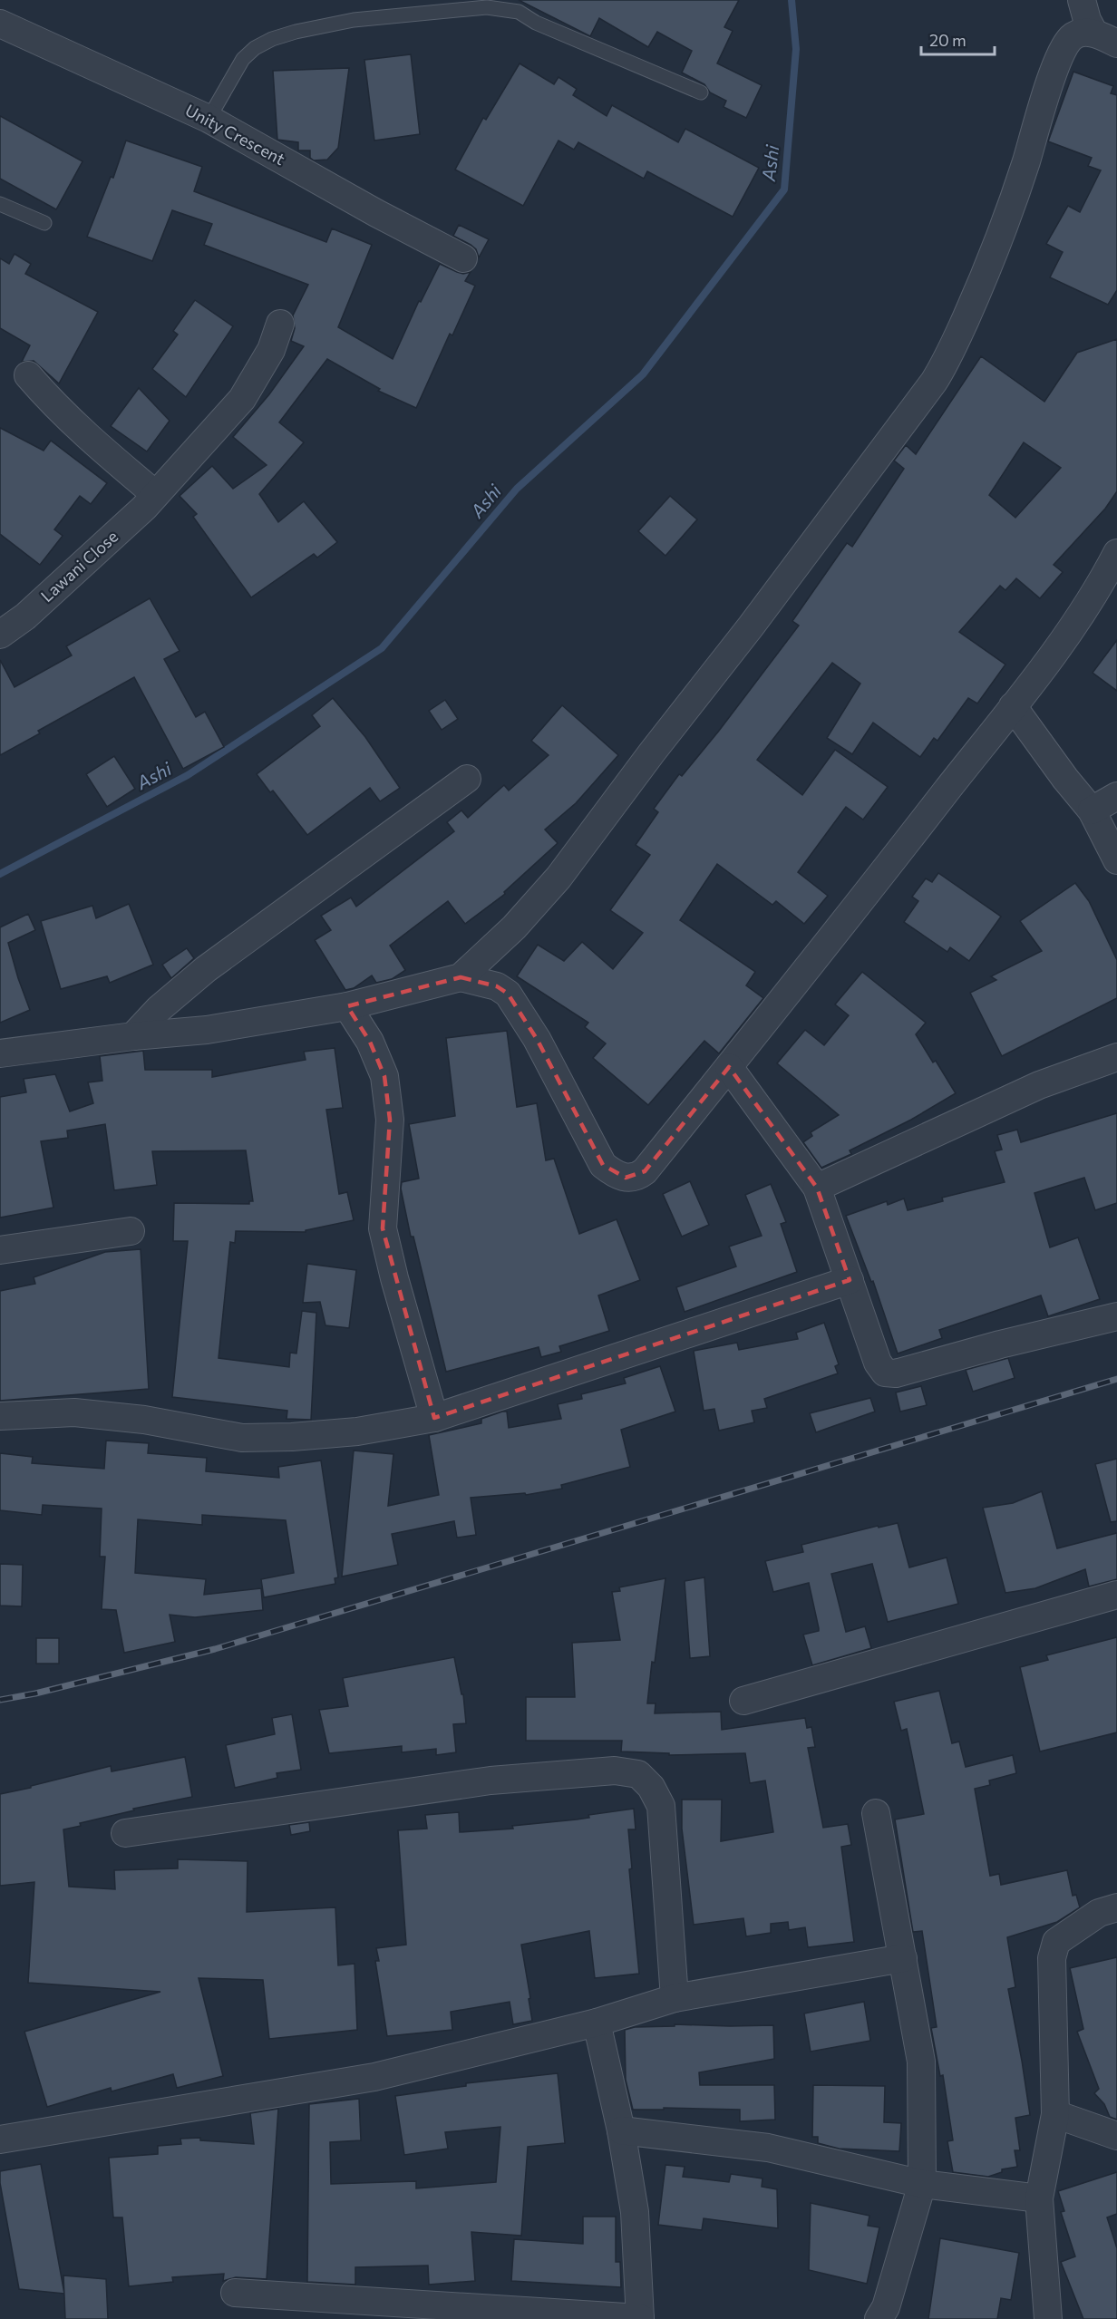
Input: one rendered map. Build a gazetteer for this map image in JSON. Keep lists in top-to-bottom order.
{
  "streets": {
    "street": ["Unity Crescent", "Lawani Close"]
  },
  "water": ["Ashi"],
  "scale_bar": "20 m"
}
